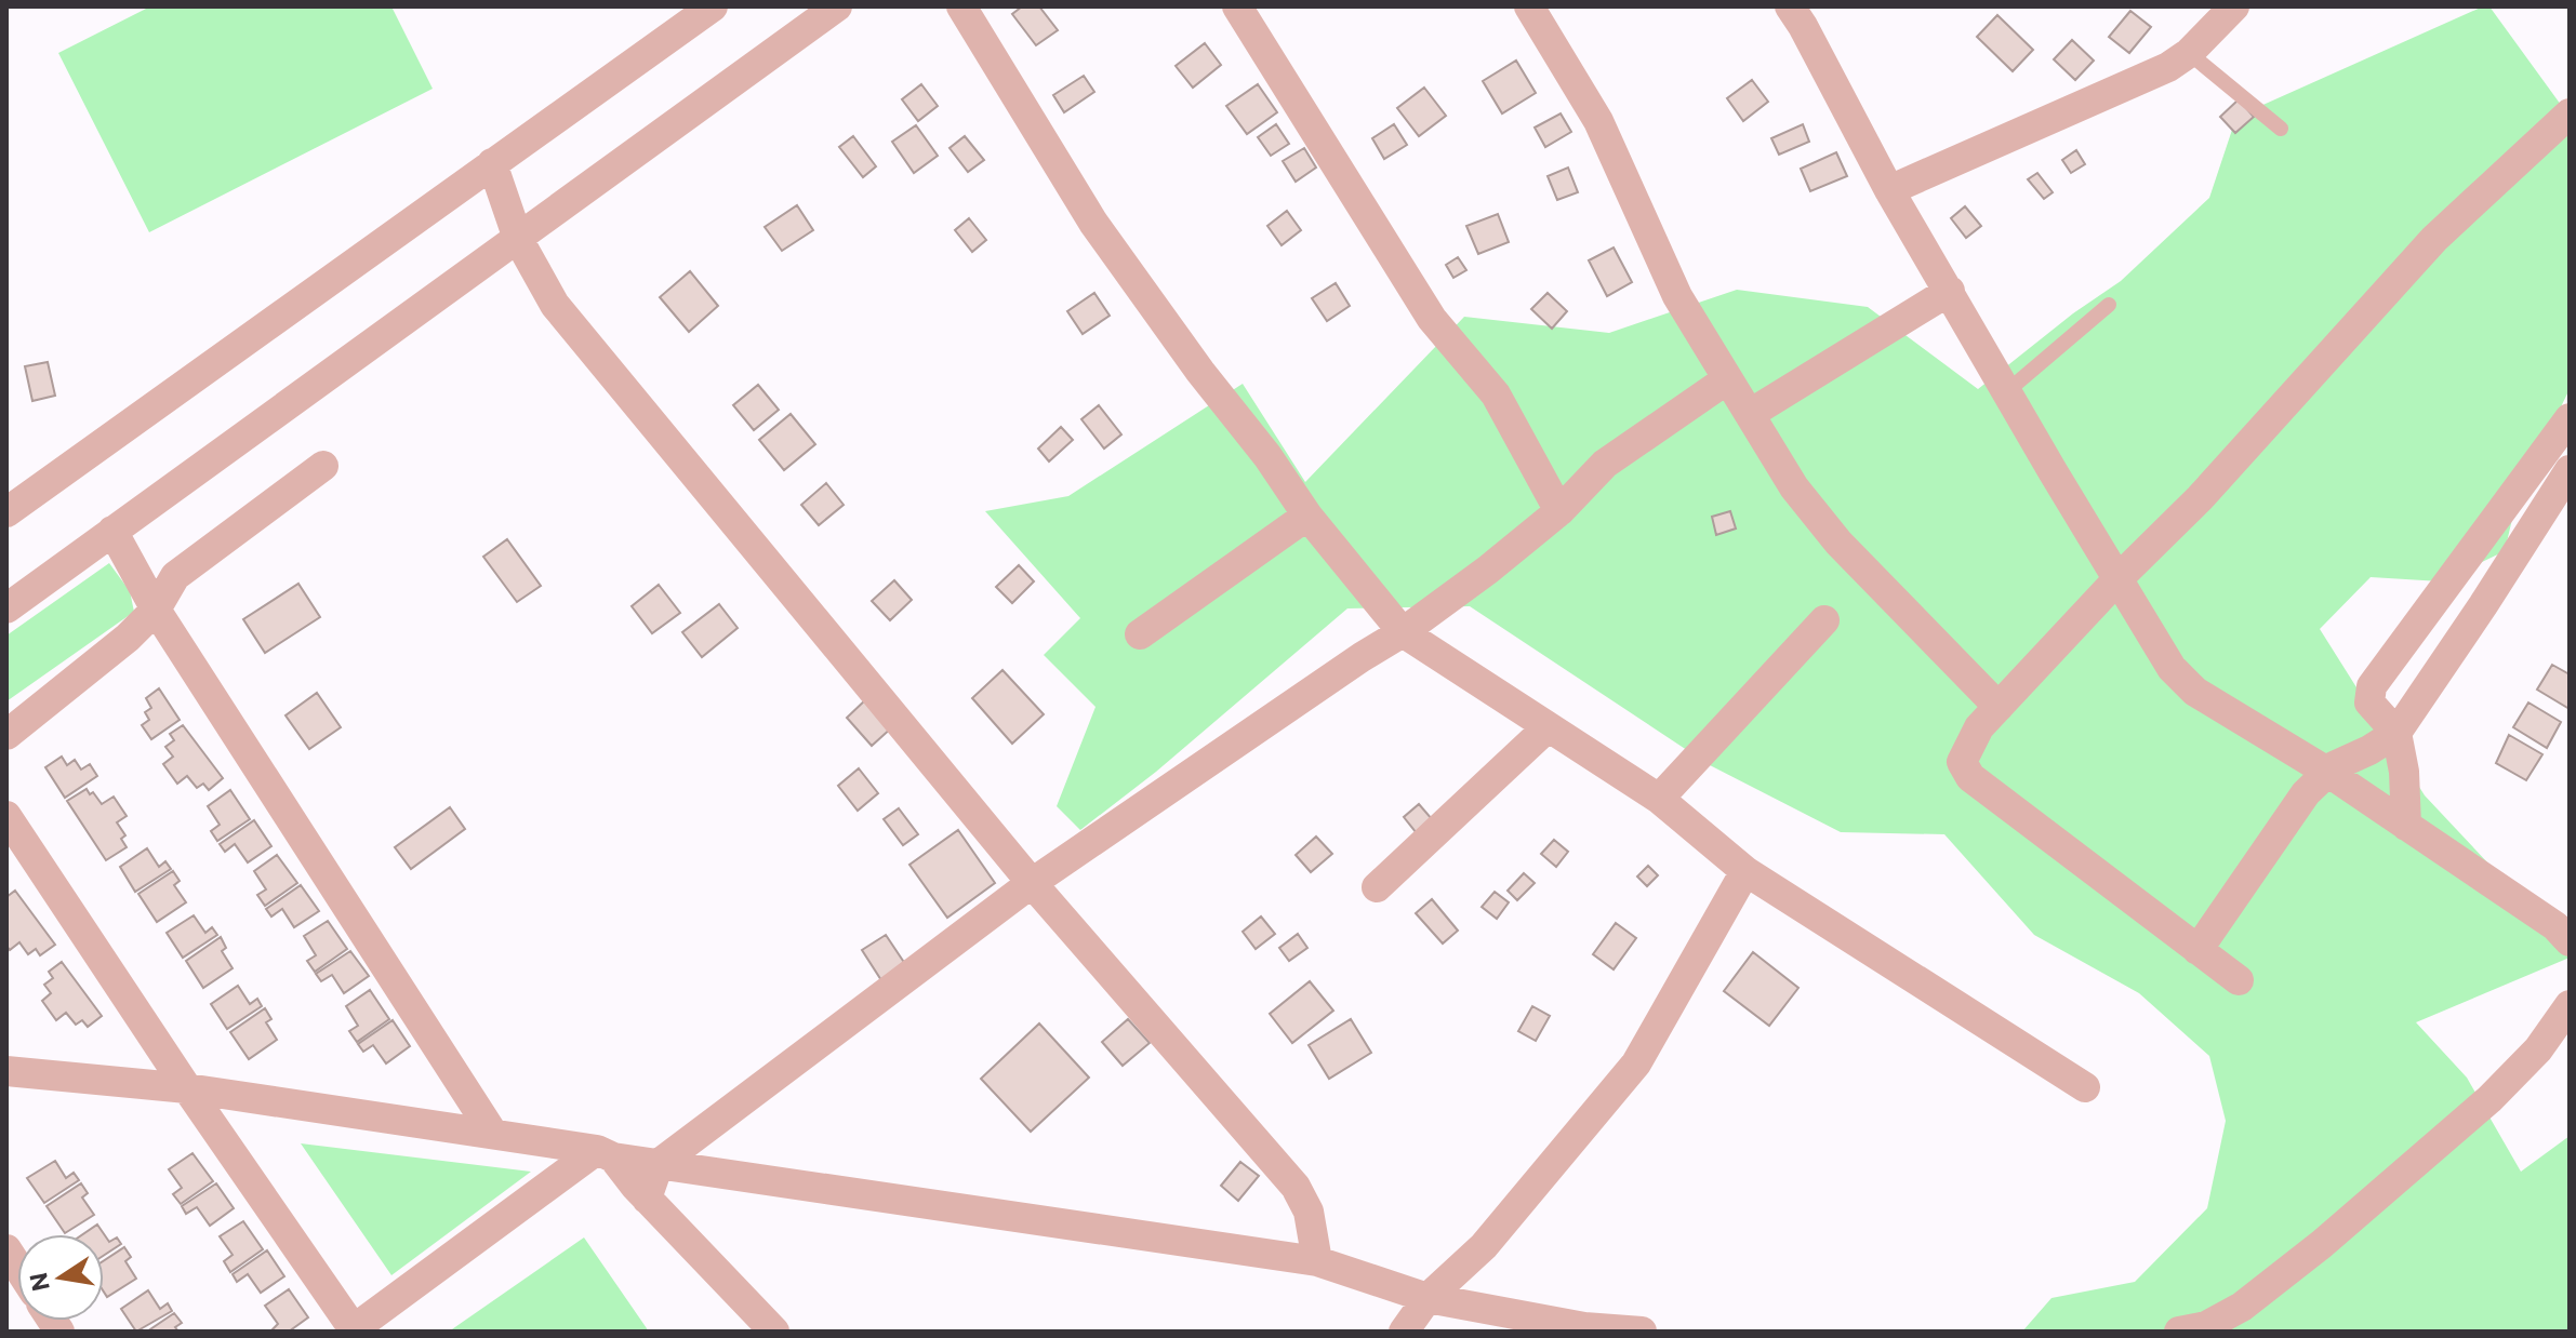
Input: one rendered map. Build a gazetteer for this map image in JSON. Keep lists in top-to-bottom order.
{
  "north": "left"
}
